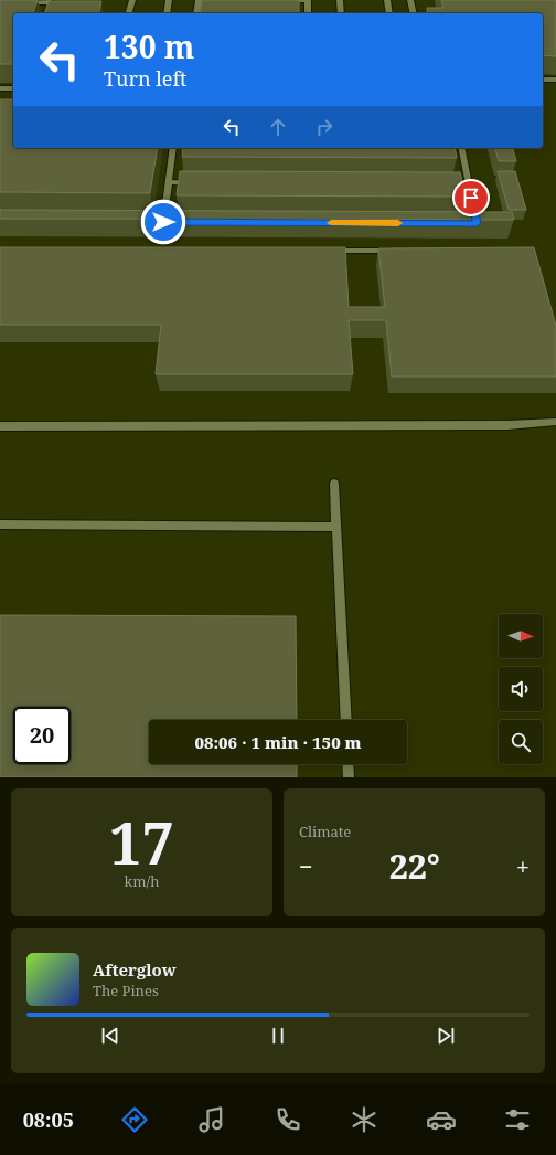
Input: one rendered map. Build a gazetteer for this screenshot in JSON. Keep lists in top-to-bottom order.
{
  "north": "right",
  "page": {
    "turn": ["130 m", "Turn left"],
    "limit": "20",
    "trip": "08:06 · 1 min · 150 m",
    "tile": [
      ["17", "km/h"],
      "Climate"
    ],
    "heat": ["−", "22°", "+"],
    "song": ["Afterglow", "The Pines"],
    "tabs": "08:05"
  }
}
